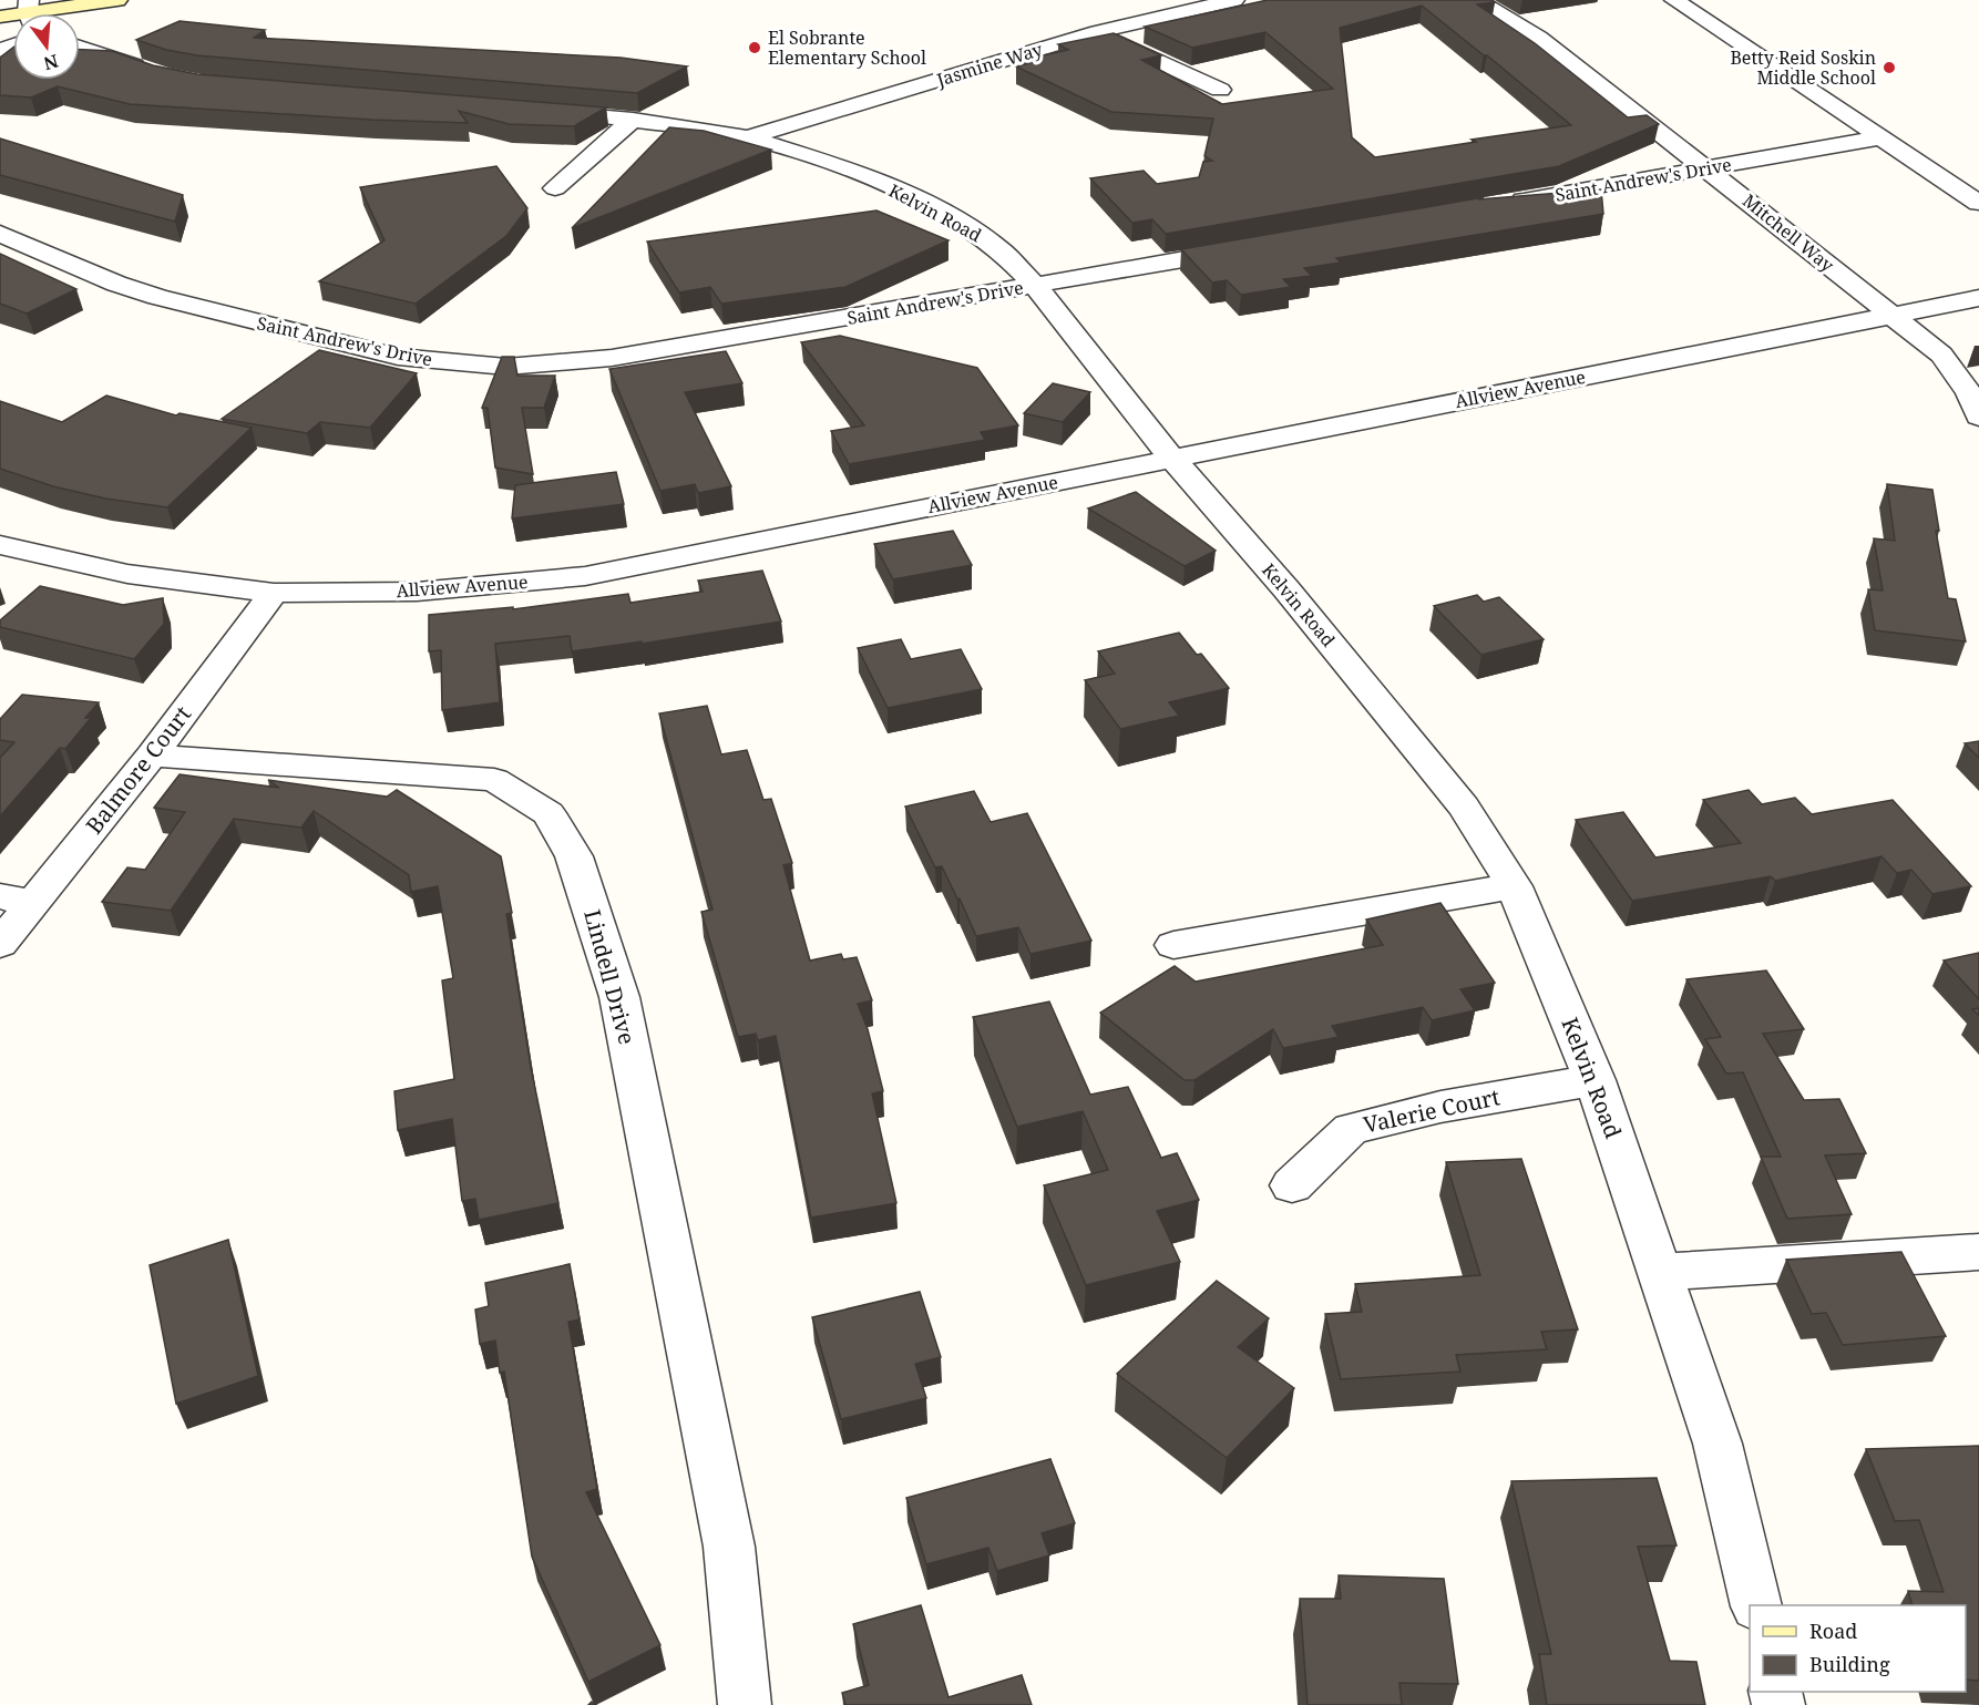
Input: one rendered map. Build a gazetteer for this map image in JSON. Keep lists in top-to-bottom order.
{
  "streets": {
    "street": [
      "Jasmine Way",
      "Saint Andrew's Drive",
      "Kelvin Road",
      "Mitchell Way",
      "Allview Avenue",
      "Balmore Court",
      "Lindell Drive",
      "Valerie Court"
    ]
  },
  "crossings": [
    ["Jasmine Way", "Kelvin Road"],
    ["Saint Andrew's Drive", "Kelvin Road"],
    ["Saint Andrew's Drive", "Mitchell Way"],
    ["Kelvin Road", "Allview Avenue"],
    ["Kelvin Road", "Valerie Court"],
    ["Mitchell Way", "Allview Avenue"],
    ["Allview Avenue", "Balmore Court"],
    ["Balmore Court", "Lindell Drive"]
  ],
  "places": ["El Sobrante Elementary School", "Betty Reid Soskin Middle School"],
  "legend": ["Road", "Building"],
  "north": "bottom"
}
